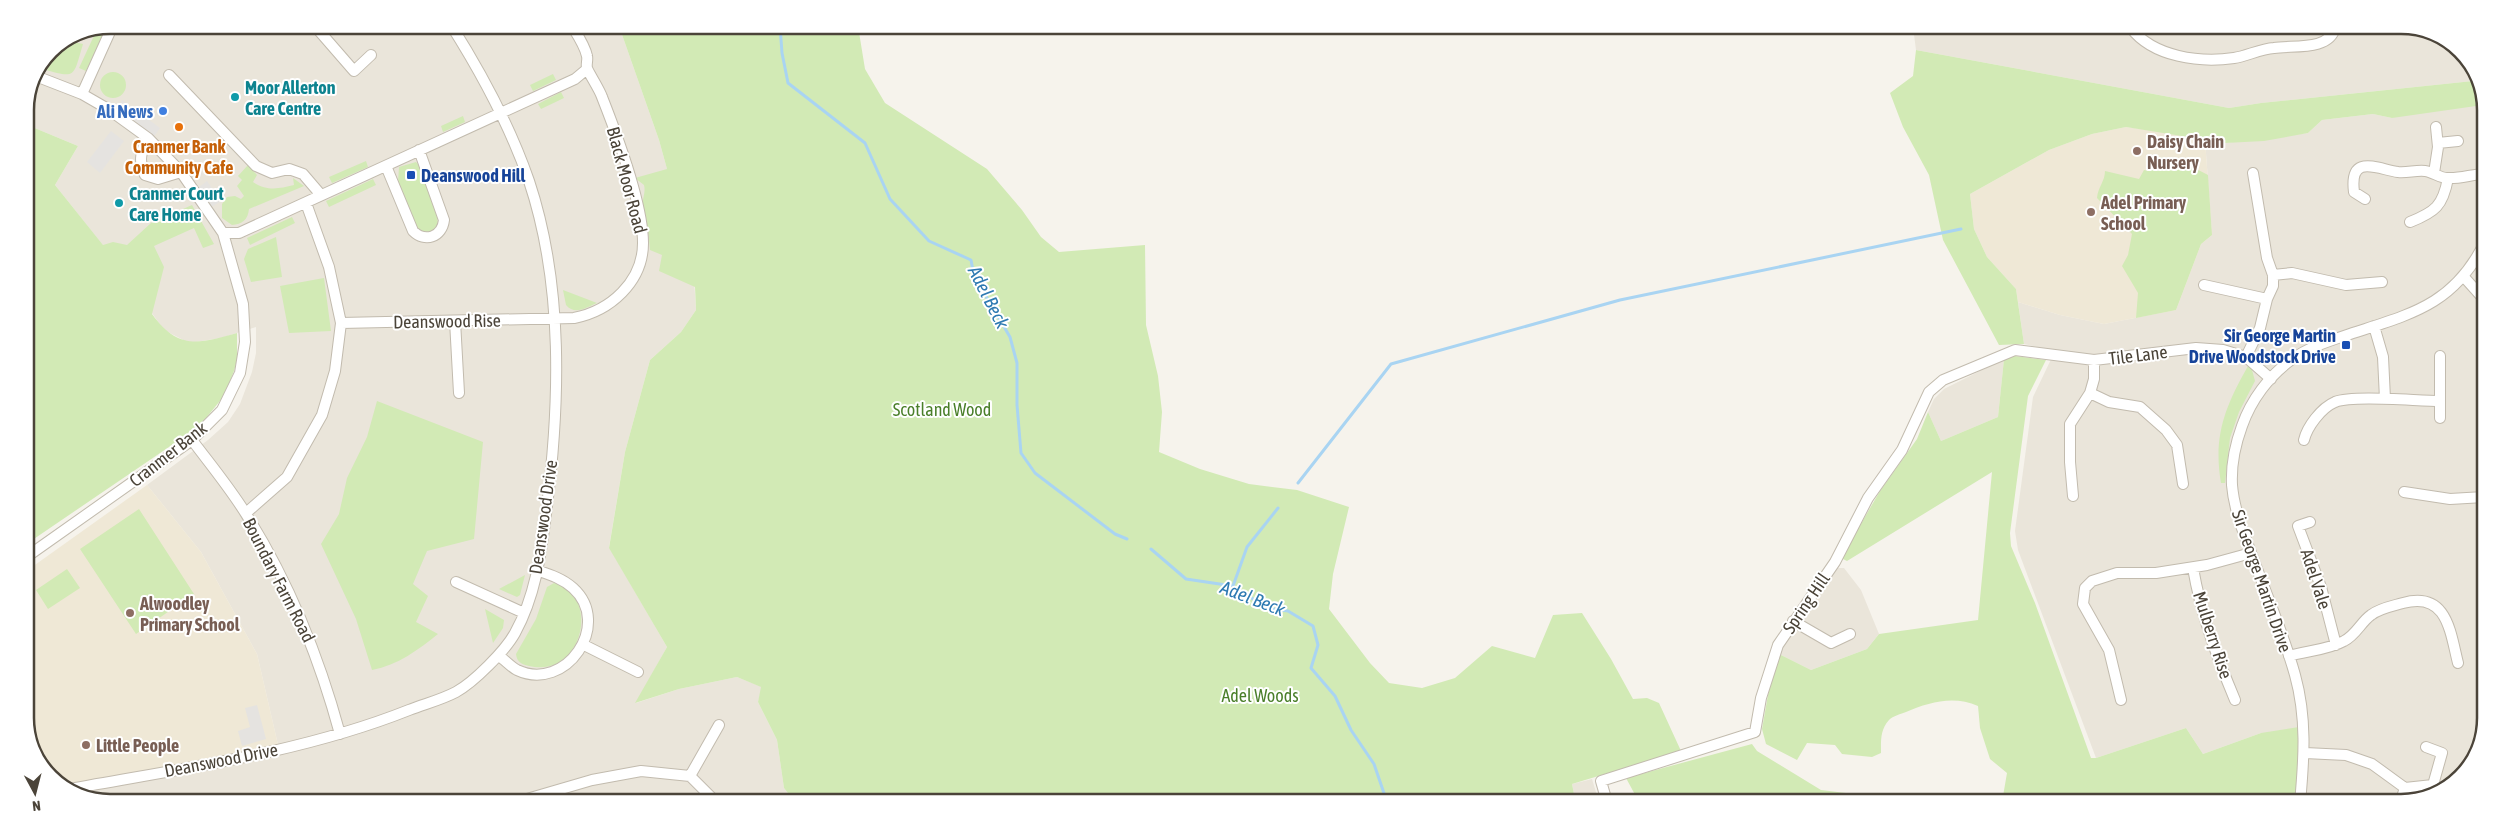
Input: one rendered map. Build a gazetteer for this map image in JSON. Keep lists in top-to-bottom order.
{
  "streets": {
    "street": [
      "Black Moor Road",
      "Deanswood Rise",
      "Tile Lane",
      "Cranmer Bank",
      "Deanswood Drive",
      "Adel Vale",
      "Boundary Farm Road",
      "Sir George Martin Drive",
      "Spring Hill",
      "Mulberry Rise"
    ]
  },
  "crossings": [
    ["Black Moor Road", "Deanswood Rise"],
    ["Black Moor Road", "Deanswood Drive"],
    ["Deanswood Rise", "Deanswood Drive"],
    ["Tile Lane", "Sir George Martin Drive"],
    ["Tile Lane", "Spring Hill"],
    ["Cranmer Bank", "Boundary Farm Road"],
    ["Deanswood Drive", "Boundary Farm Road"]
  ],
  "water": ["Adel Beck"],
  "parks": ["Scotland Wood", "Adel Woods"],
  "places": {
    "other": [
      "Moor Allerton Care Centre",
      "Ali News",
      "Cranmer Bank Community Cafe",
      "Daisy Chain Nursery",
      "Cranmer Court Care Home",
      "Adel Primary School",
      "Alwoodley Primary School",
      "Little People"
    ],
    "transit": ["Deanswood Hill", "Sir George Martin Drive Woodstock Drive"]
  },
  "north": "bottom"
}
